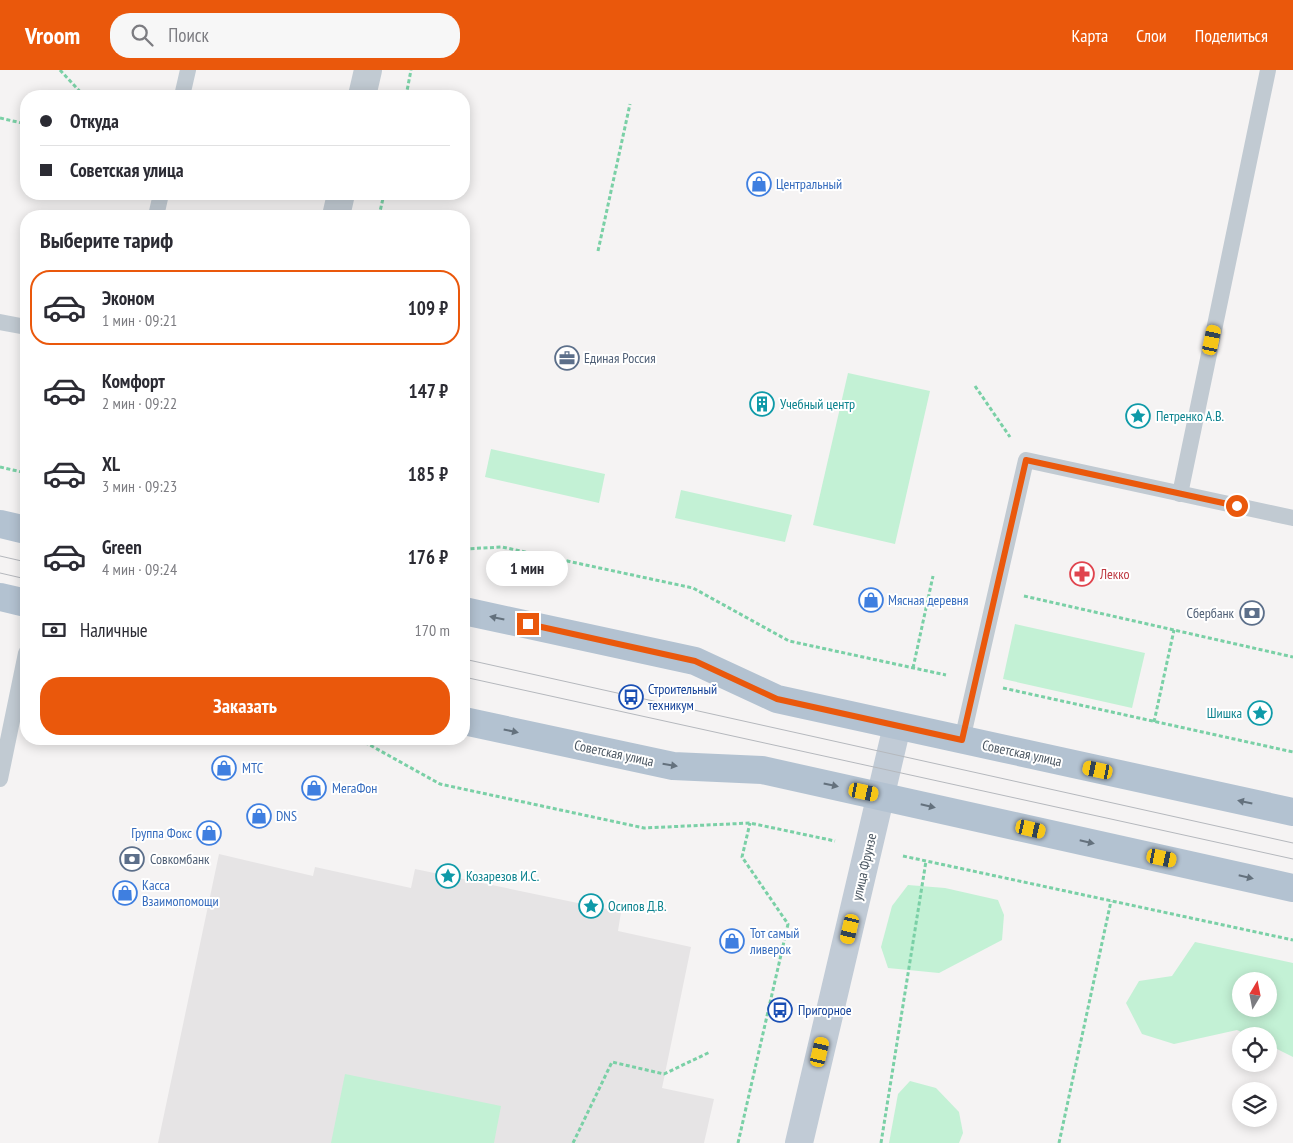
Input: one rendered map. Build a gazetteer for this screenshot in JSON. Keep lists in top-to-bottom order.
{
  "streets": {
    "main road": ["Советская улица"],
    "street": ["улица Фрунзе"]
  },
  "crossings": [
    ["Советская улица", "улица Фрунзе"]
  ],
  "places": {
    "shop": [
      "Центральный",
      "Мясная деревня",
      "МТС",
      "МегаФон",
      "DNS",
      "Группа Фокс",
      "Касса Взаимопомощи",
      "Тот самый ливерок"
    ],
    "office": ["Единая Россия"],
    "building": ["Учебный центр"],
    "place": [
      "Петренко А.В.",
      "Шишка",
      "Козарезов И.С.",
      "Осипов Д.В."
    ],
    "pharmacy": ["Лекко"],
    "bank": ["Сбербанк", "Совкомбанк"],
    "bus stop": ["Строительный техникум", "Пригорное"]
  },
  "north": "top",
  "page": {
    "header": "Vroom",
    "search": "Поиск",
    "nav": ["Карта", "Слои", "Поделиться"],
    "banner": ["Откуда", "Советская улица"],
    "heading": "Выберите тариф",
    "list": [
      {
        "name": "Эконом",
        "note": "1 мин · 09:21",
        "value": "109 ₽"
      },
      {
        "name": "Комфорт",
        "note": "2 мин · 09:22",
        "value": "147 ₽"
      },
      {
        "name": "XL",
        "note": "3 мин · 09:23",
        "value": "185 ₽"
      },
      {
        "name": "Green",
        "note": "4 мин · 09:24",
        "value": "176 ₽"
      }
    ],
    "bubble": "1 мин",
    "pay": ["Наличные", "170 m"],
    "buttons": "Заказать"
  }
}
